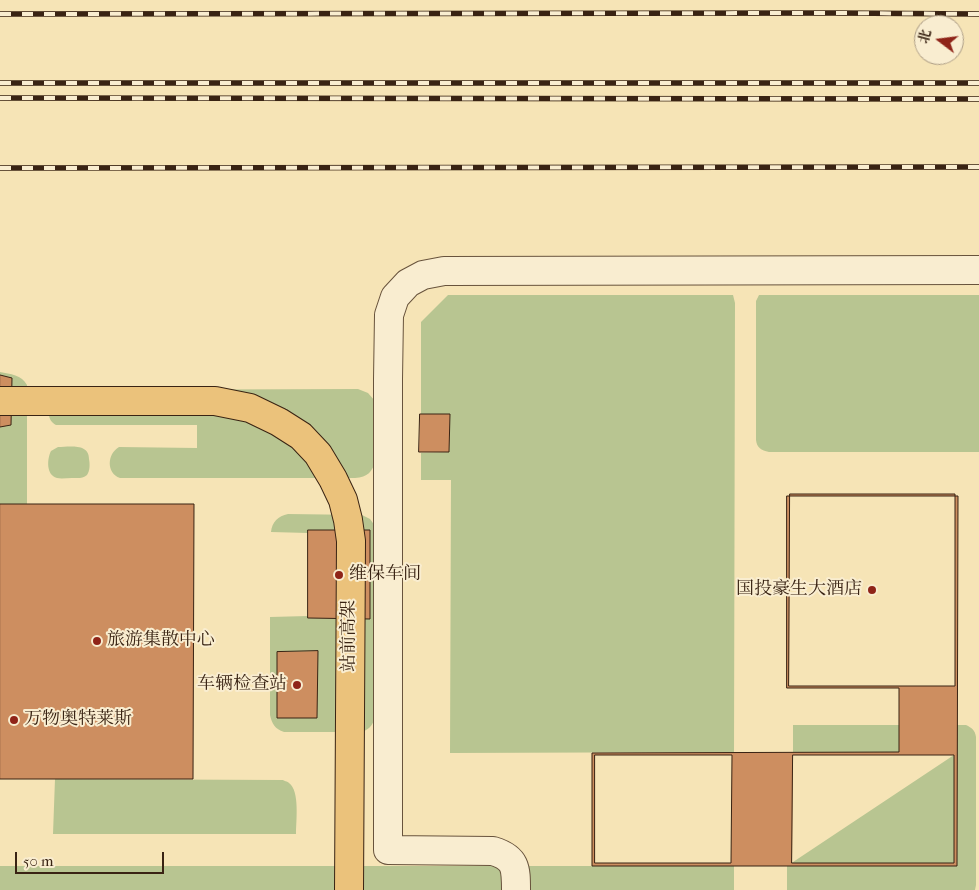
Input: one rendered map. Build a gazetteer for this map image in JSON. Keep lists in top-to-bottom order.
{
  "streets": {
    "main road": ["站前高架"]
  },
  "places": [
    "维保车间",
    "国投豪生大酒店",
    "旅游集散中心",
    "车辆检查站",
    "万物奥特莱斯"
  ],
  "scale_bar": "50 m",
  "north": "left"
}
